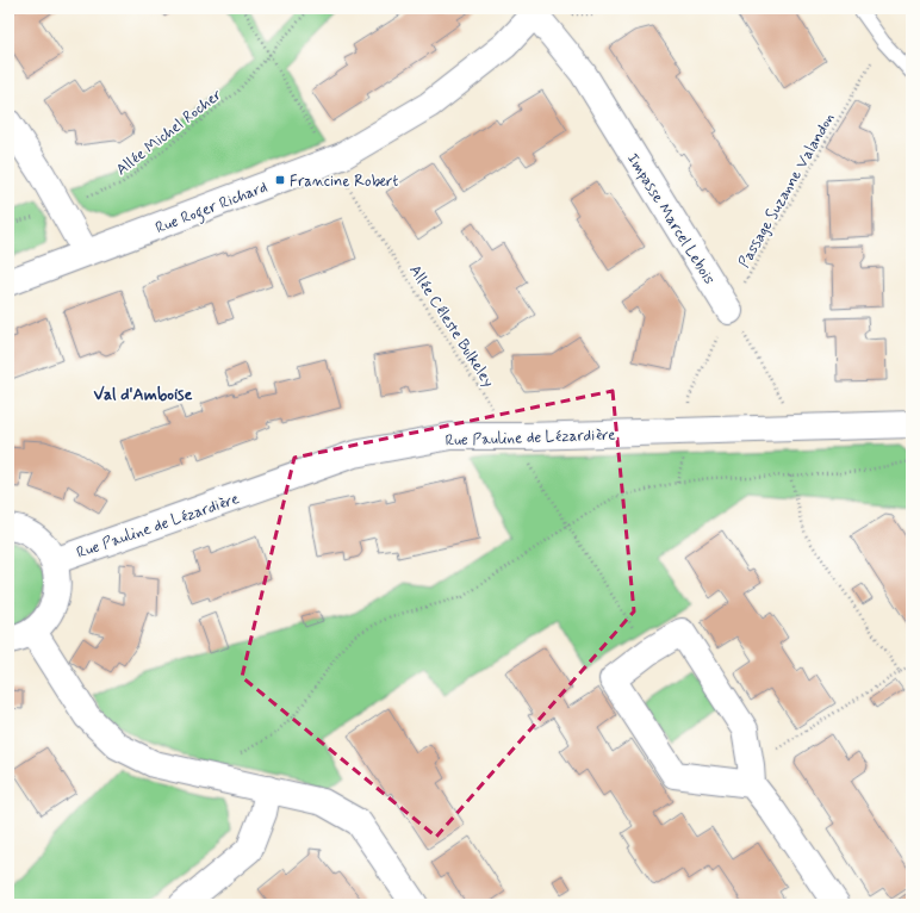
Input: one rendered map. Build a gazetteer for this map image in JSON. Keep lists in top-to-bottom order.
{
  "streets": {
    "street": ["Rue Roger Richard", "Impasse Marcel Lebois", "Rue Pauline de Lézardière"],
    "path": ["Allée Michel Rocher", "Passage Suzanne Valandon", "Allée Céleste Bulkeley"]
  },
  "crossings": [
    ["Allée Michel Rocher", "Allée Céleste Bulkeley"],
    ["Passage Suzanne Valandon", "Impasse Marcel Lebois"],
    ["Passage Suzanne Valandon", "Rue Pauline de Lézardière"],
    ["Rue Roger Richard", "Impasse Marcel Lebois"],
    ["Rue Roger Richard", "Allée Céleste Bulkeley"],
    ["Allée Céleste Bulkeley", "Rue Pauline de Lézardière"]
  ],
  "districts": ["Val d'Amboise"],
  "places": {
    "transit": ["Francine Robert"]
  }
}
